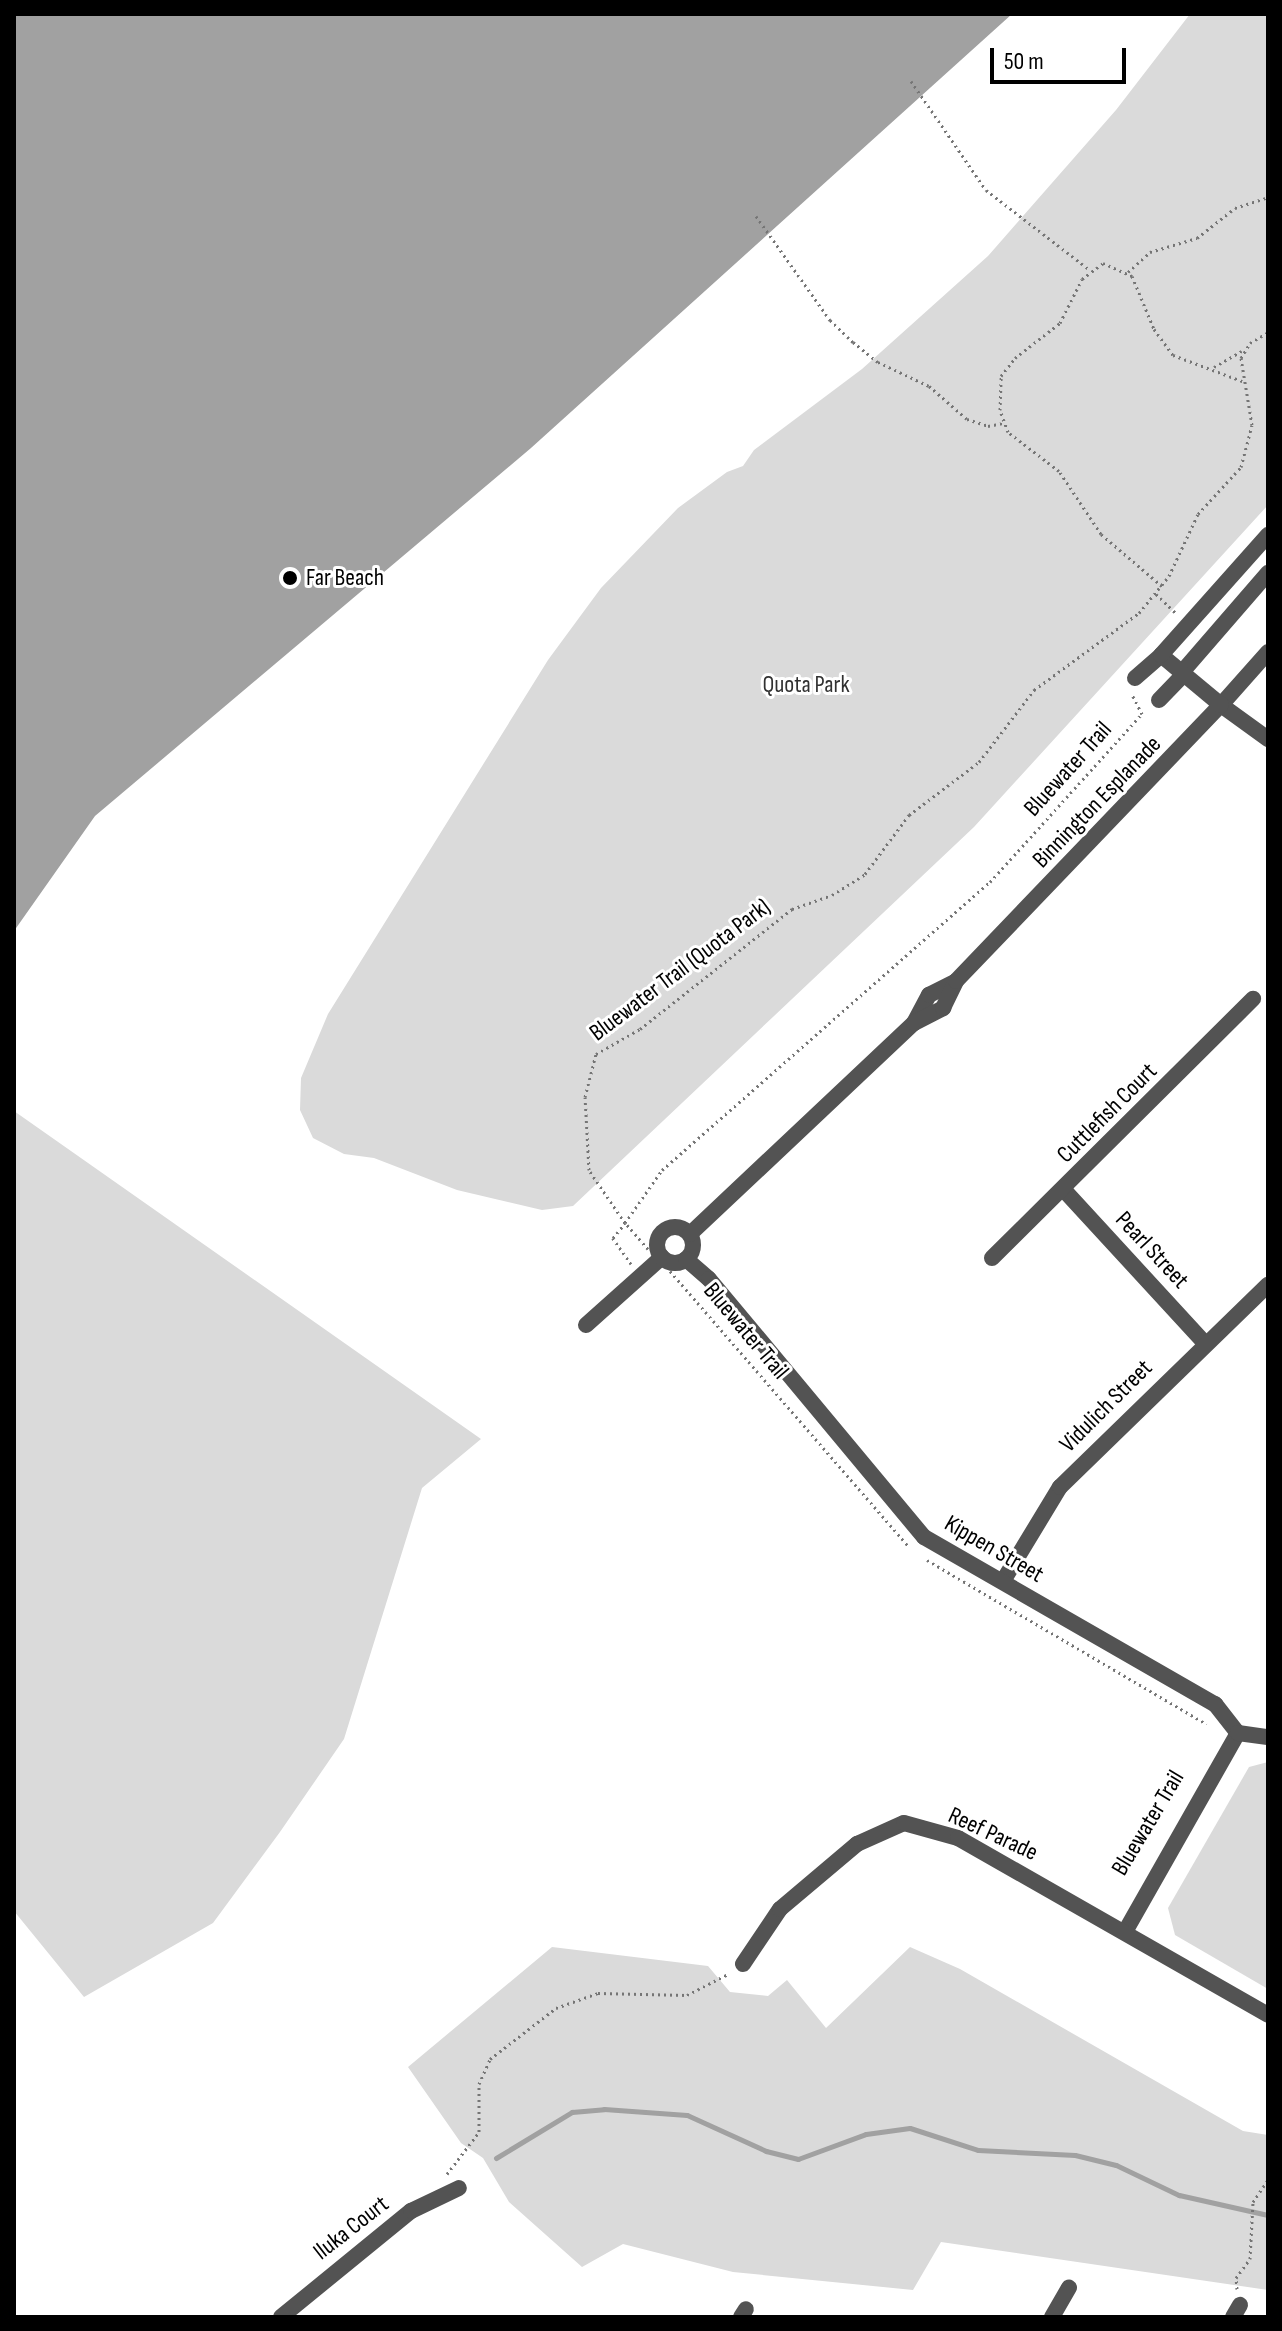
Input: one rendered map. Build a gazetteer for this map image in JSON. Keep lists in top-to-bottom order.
{
  "streets": {
    "street": [
      "Binnington Esplanade",
      "Cuttlefish Court",
      "Pearl Street",
      "Vidulich Street",
      "Kippen Street",
      "Reef Parade",
      "Iluka Court"
    ],
    "path": ["Bluewater Trail", "Bluewater Trail (Quota Park)"]
  },
  "crossings": [
    ["Bluewater Trail", "Binnington Esplanade"],
    ["Bluewater Trail", "Bluewater Trail (Quota Park)"],
    ["Bluewater Trail", "Kippen Street"],
    ["Binnington Esplanade", "Kippen Street"],
    ["Cuttlefish Court", "Pearl Street"],
    ["Pearl Street", "Vidulich Street"],
    ["Vidulich Street", "Kippen Street"]
  ],
  "parks": ["Quota Park"],
  "places": ["Far Beach"],
  "scale_bar": "50 m"
}
